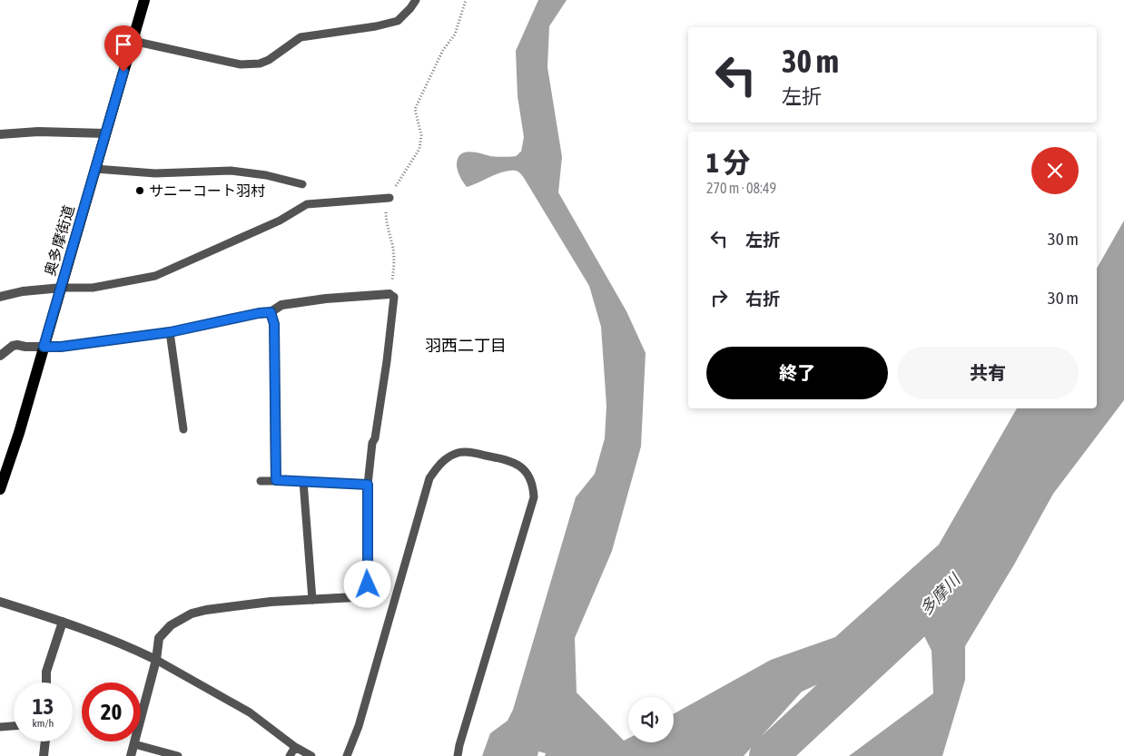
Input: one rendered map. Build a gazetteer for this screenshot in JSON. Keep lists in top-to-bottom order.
{
  "streets": {
    "main road": ["奥多摩街道"]
  },
  "districts": ["羽西二丁目"],
  "water": ["多摩川"],
  "places": ["サニーコート羽村"],
  "page": {
    "turn": ["30 m", "左折"],
    "heading": ["1 分", "270 m · 08:49"],
    "list": [
      {
        "name": "左折",
        "value": "30 m"
      },
      {
        "name": "右折",
        "value": "30 m"
      }
    ],
    "buttons": ["終了", "共有"],
    "speed": "13 km/h",
    "limit": "20"
  }
}
